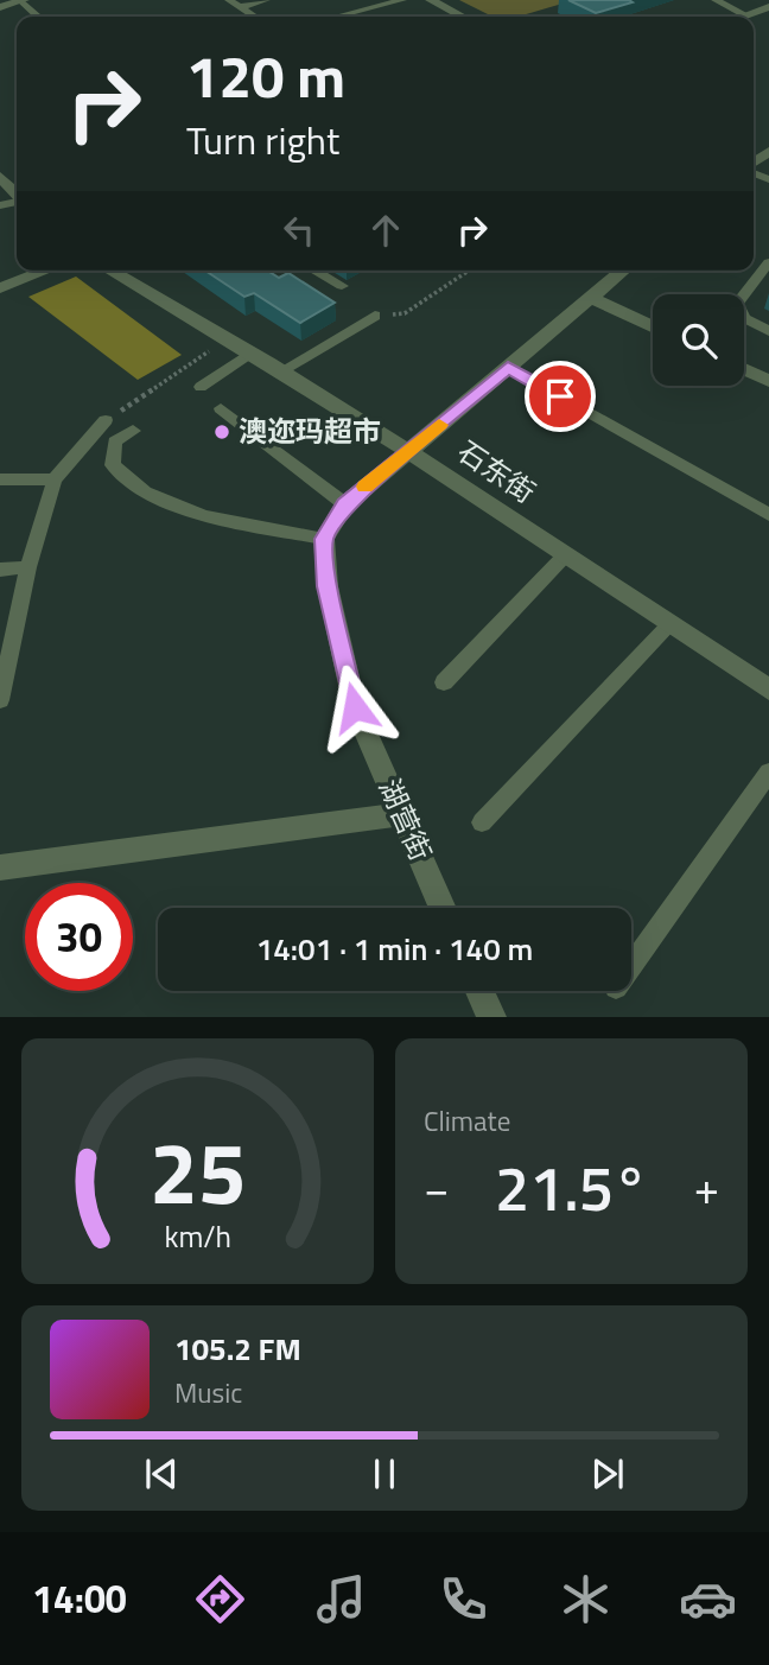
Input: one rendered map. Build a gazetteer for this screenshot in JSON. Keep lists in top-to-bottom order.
{
  "streets": {
    "street": ["石东街", "湖营街"]
  },
  "places": ["澳迩玛超市"],
  "page": {
    "turn": ["120 m", "Turn right"],
    "limit": "30",
    "trip": "14:01 · 1 min · 140 m",
    "tile": "Climate",
    "heat": ["−", "21.5°", "+"],
    "song": ["105.2 FM", "Music"],
    "tabs": "14:00",
    "gauge": ["25", "km/h"]
  }
}
